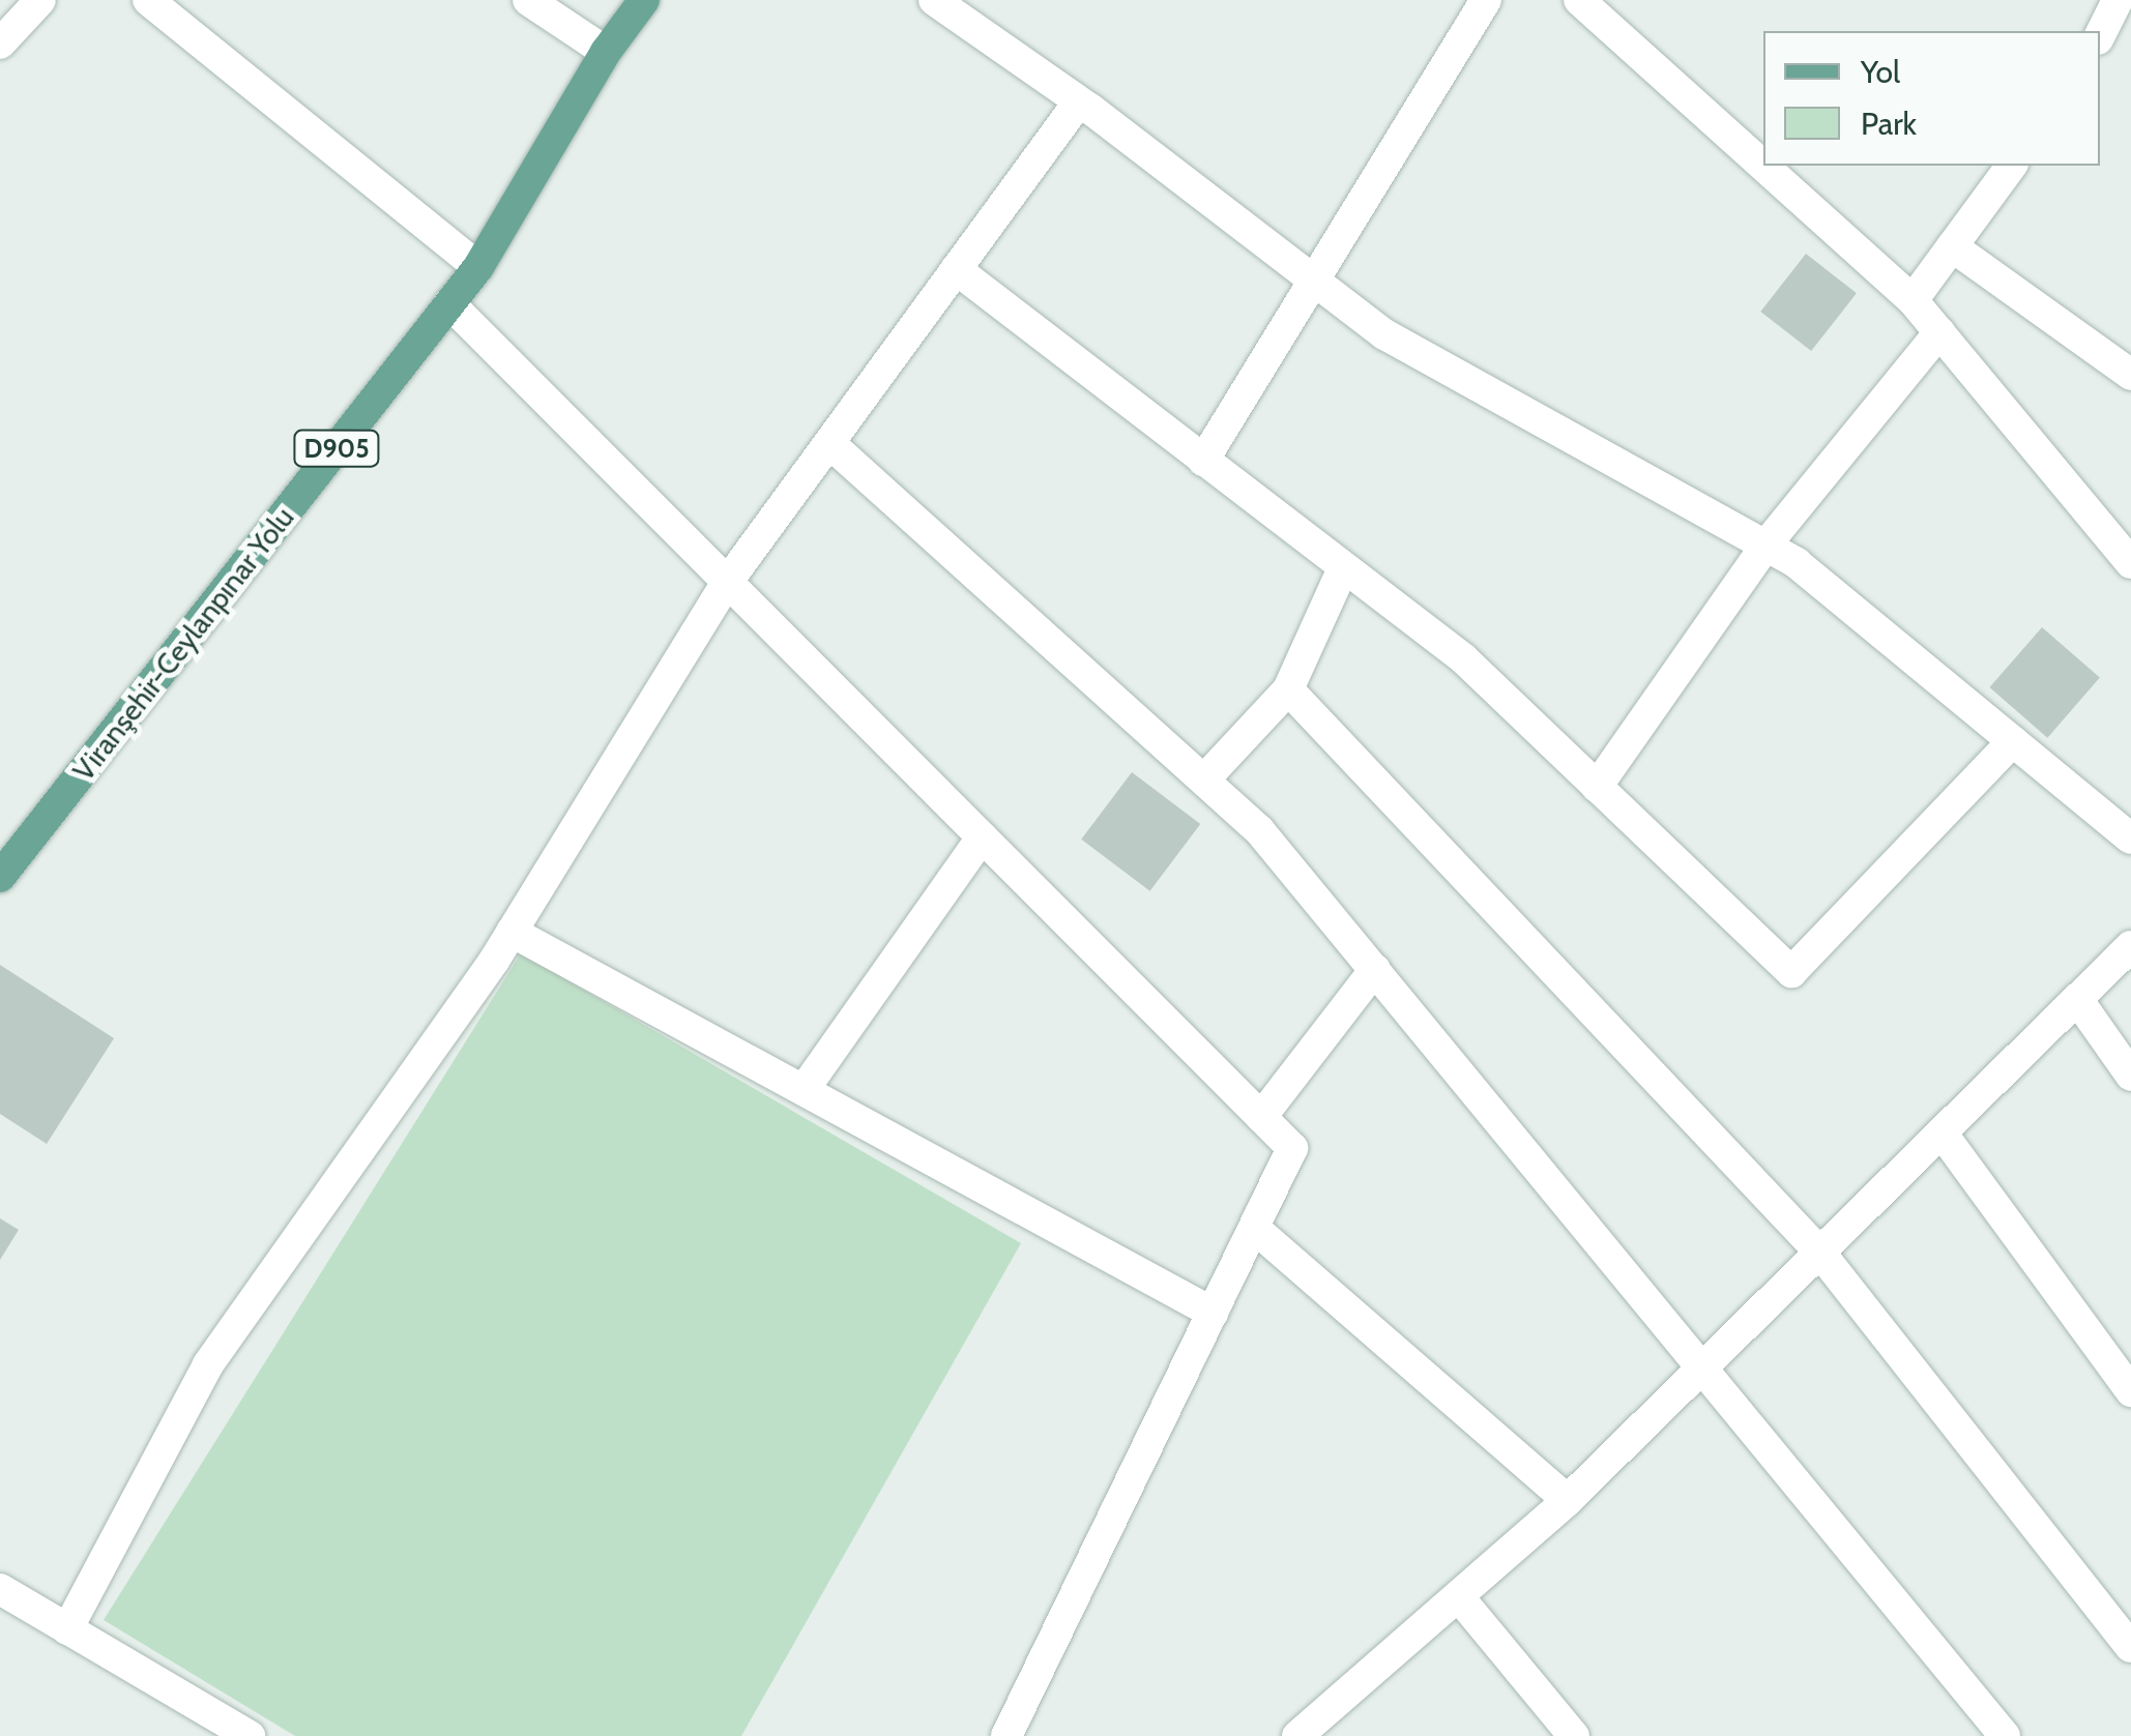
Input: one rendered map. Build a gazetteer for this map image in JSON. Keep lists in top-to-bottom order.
{
  "streets": {
    "main road": ["D905", "Viranşehir-Ceylanpınar Yolu"]
  },
  "legend": ["Yol", "Park"]
}
